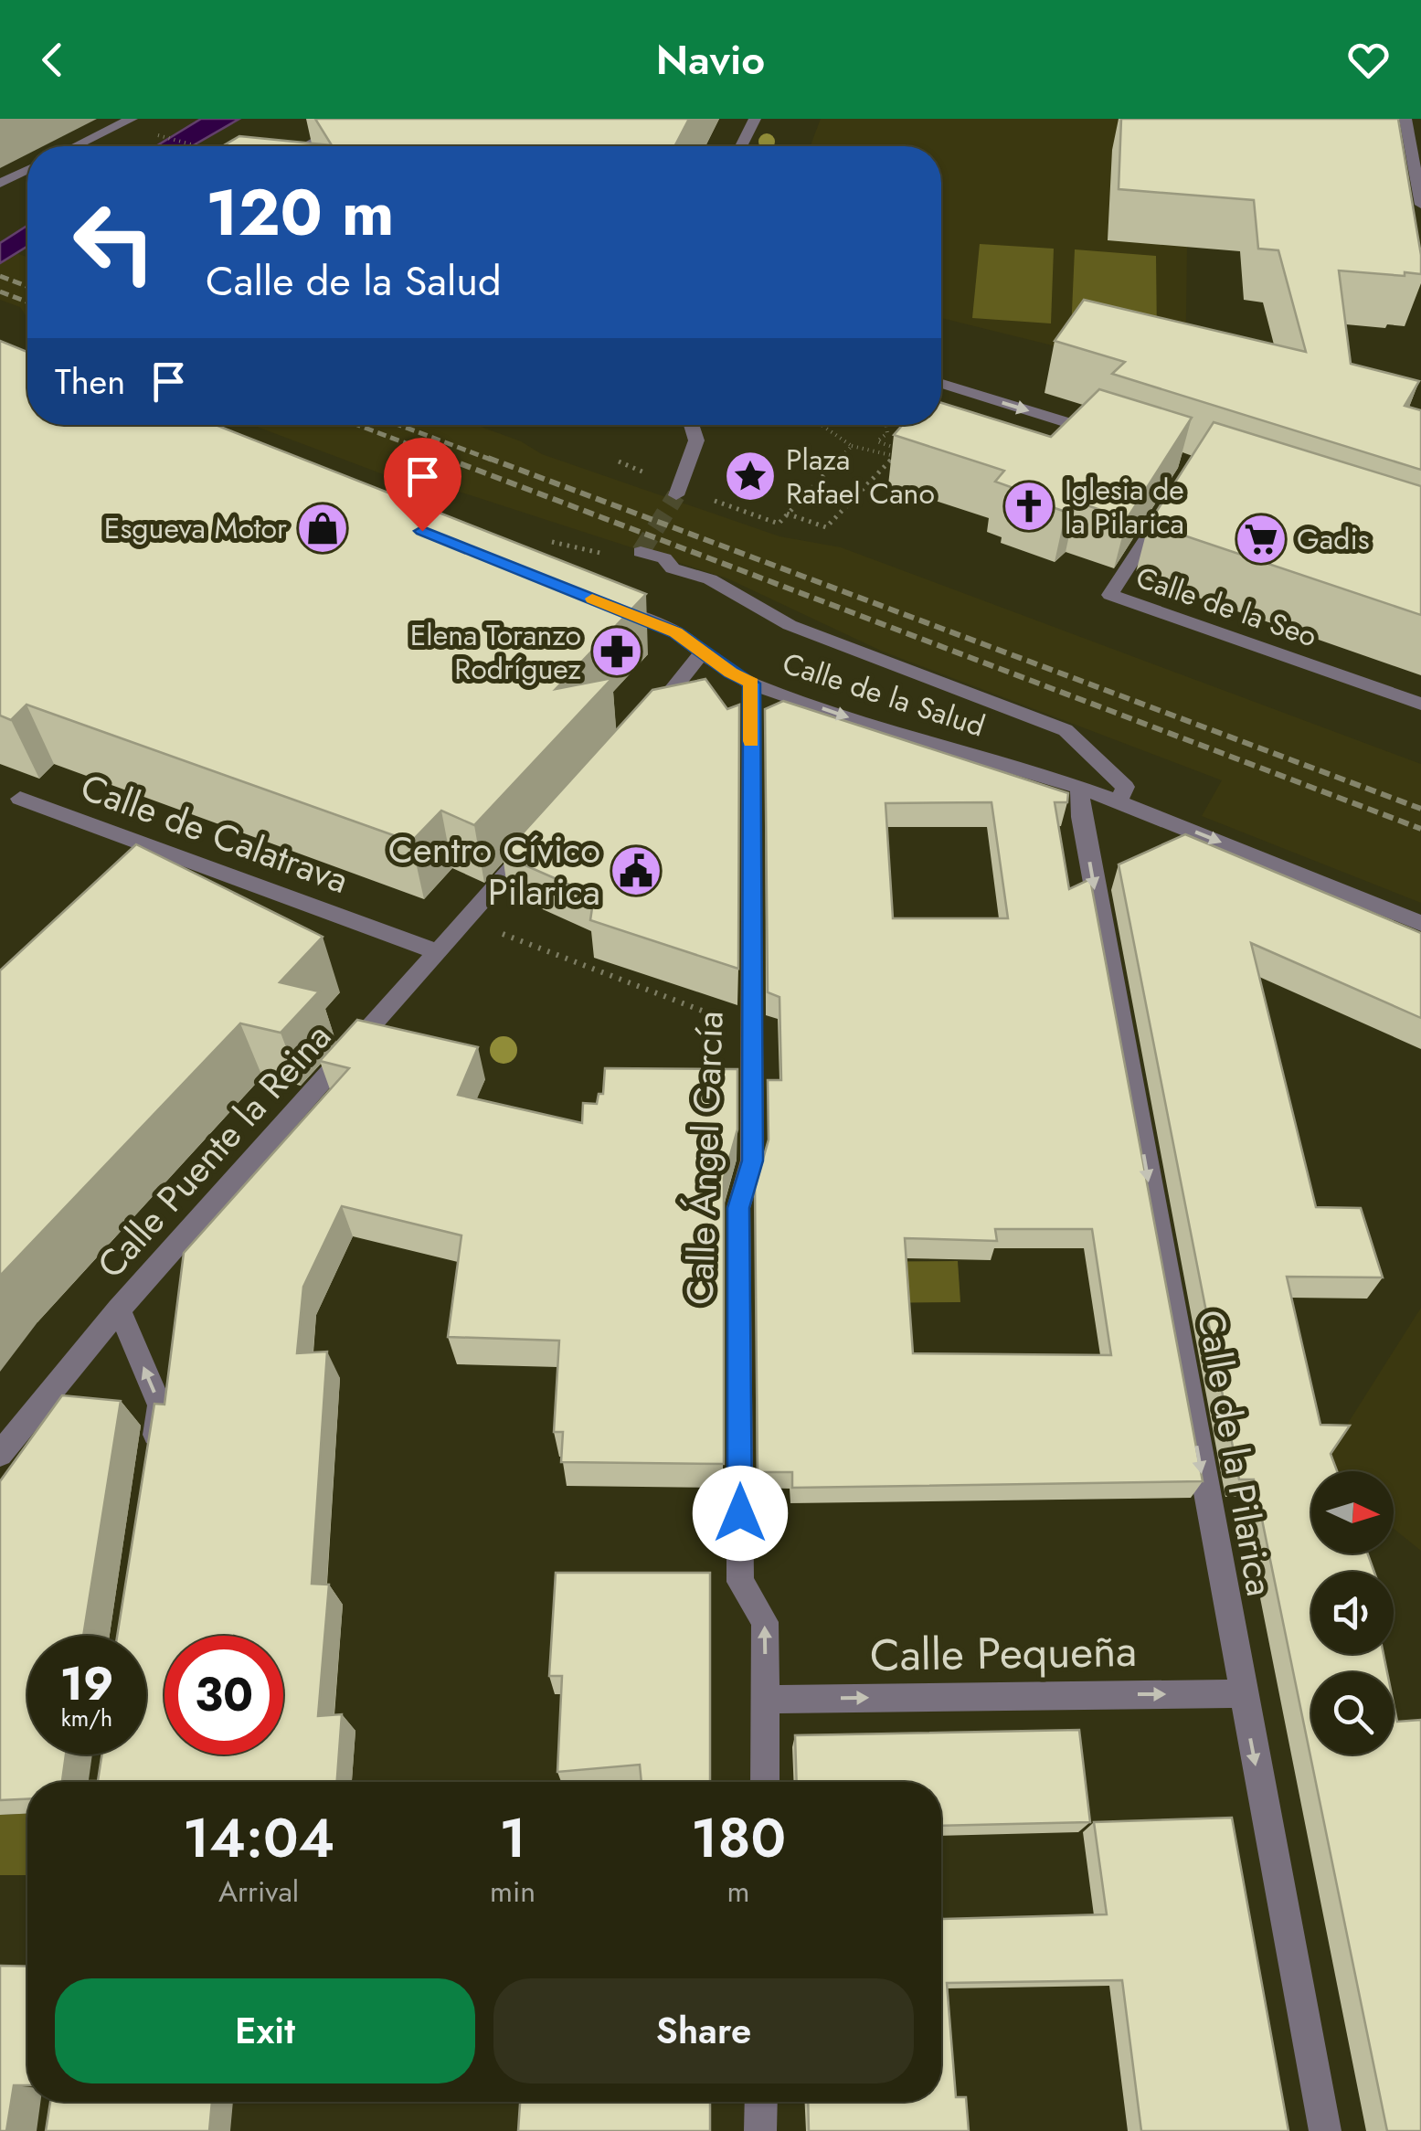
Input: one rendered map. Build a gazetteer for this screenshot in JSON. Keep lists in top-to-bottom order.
{
  "streets": {
    "street": [
      "Calle de la Seo",
      "Calle de la Salud",
      "Calle de Calatrava",
      "Calle Puente la Reina",
      "Calle Ángel García",
      "Calle de la Pilarica",
      "Calle Pequeña"
    ]
  },
  "crossings": [
    ["Calle de la Salud", "Calle Ángel García"],
    ["Calle de la Salud", "Calle de la Pilarica"],
    ["Calle de Calatrava", "Calle Puente la Reina"],
    ["Calle Ángel García", "Calle Pequeña"],
    ["Calle de la Pilarica", "Calle Pequeña"]
  ],
  "one_way": ["Calle Ángel García", "Calle de la Pilarica", "Calle Pequeña"],
  "places": {
    "place": ["Plaza Rafael Cano"],
    "church": ["Iglesia de la Pilarica"],
    "shop": ["Esgueva Motor"],
    "supermarket": ["Gadis"],
    "pharmacy": ["Elena Toranzo Rodríguez"],
    "public building": ["Centro Cívico Pilarica"]
  },
  "north": "right",
  "page": {
    "header": "Navio",
    "turn": ["120 m", "Calle de la Salud"],
    "then": "Then",
    "speed": "19 km/h",
    "limit": "30",
    "eta": [
      "14:04",
      "Arrival",
      "1",
      "min",
      "180",
      "m"
    ],
    "buttons": ["Exit", "Share"]
  }
}
